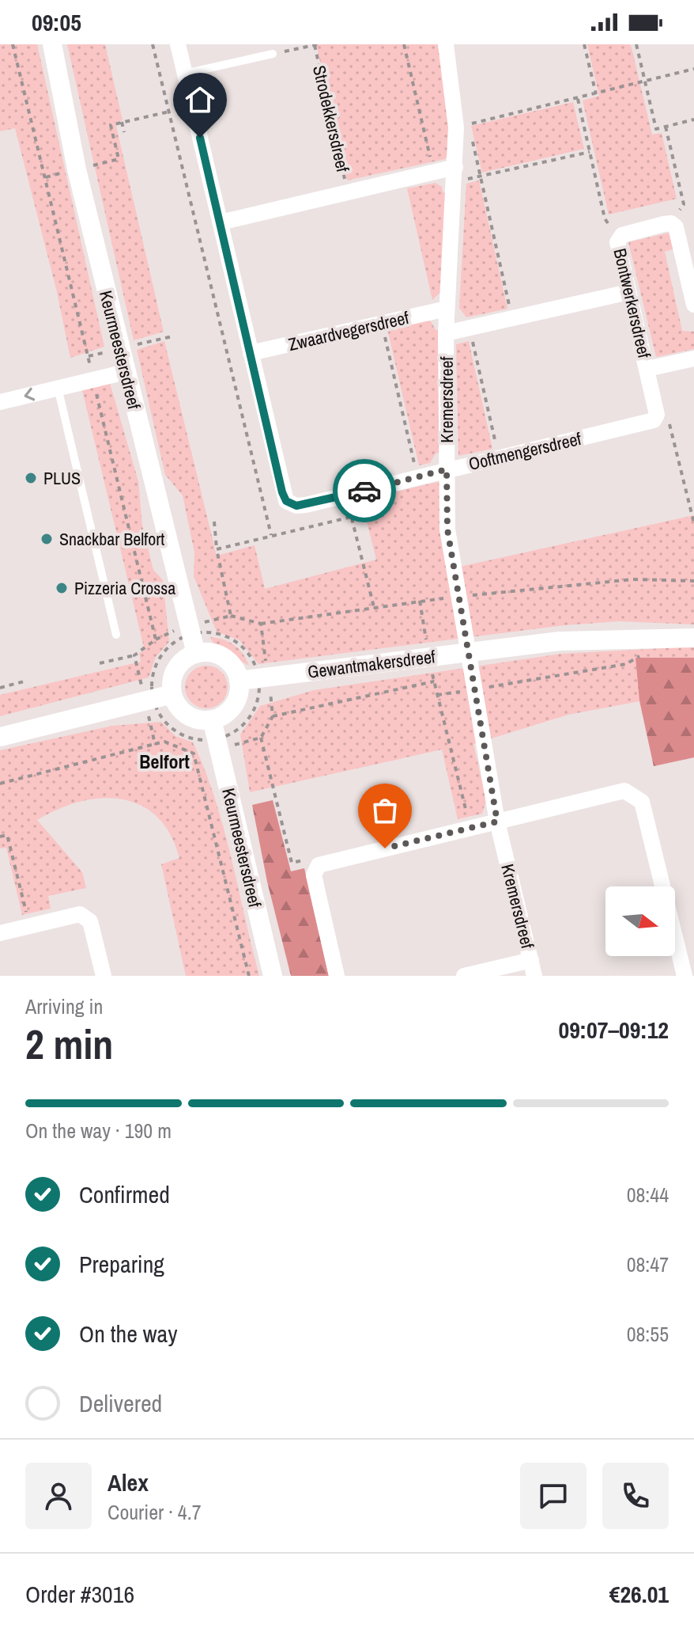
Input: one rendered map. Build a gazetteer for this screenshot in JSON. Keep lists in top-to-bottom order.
{
  "streets": {
    "street": [
      "Strodekkersdreef",
      "Bontwerkersdreef",
      "Zwaardvegersdreef",
      "Keurmeestersdreef",
      "Kremersdreef",
      "Ooftmengersdreef",
      "Gewantmakersdreef"
    ]
  },
  "crossings": [
    ["Strodekkersdreef", "Kremersdreef"],
    ["Bontwerkersdreef", "Ooftmengersdreef"],
    ["Zwaardvegersdreef", "Kremersdreef"],
    ["Zwaardvegersdreef", "Ooftmengersdreef"],
    ["Keurmeestersdreef", "Gewantmakersdreef"],
    ["Kremersdreef", "Ooftmengersdreef"],
    ["Kremersdreef", "Gewantmakersdreef"]
  ],
  "districts": ["Belfort"],
  "places": ["PLUS", "Snackbar Belfort", "Pizzeria Crossa"],
  "north": "right",
  "page": {
    "status": "09:05",
    "heading": ["2 min", "Arriving in", "09:07–09:12"],
    "panel": [
      "Alex",
      "Courier · 4.7",
      "Order #3016",
      "€26.01"
    ],
    "bar": "On the way · 190 m",
    "list": [
      ["Confirmed", "08:44"],
      ["Preparing", "08:47"],
      ["On the way", "08:55"],
      "Delivered"
    ]
  }
}
